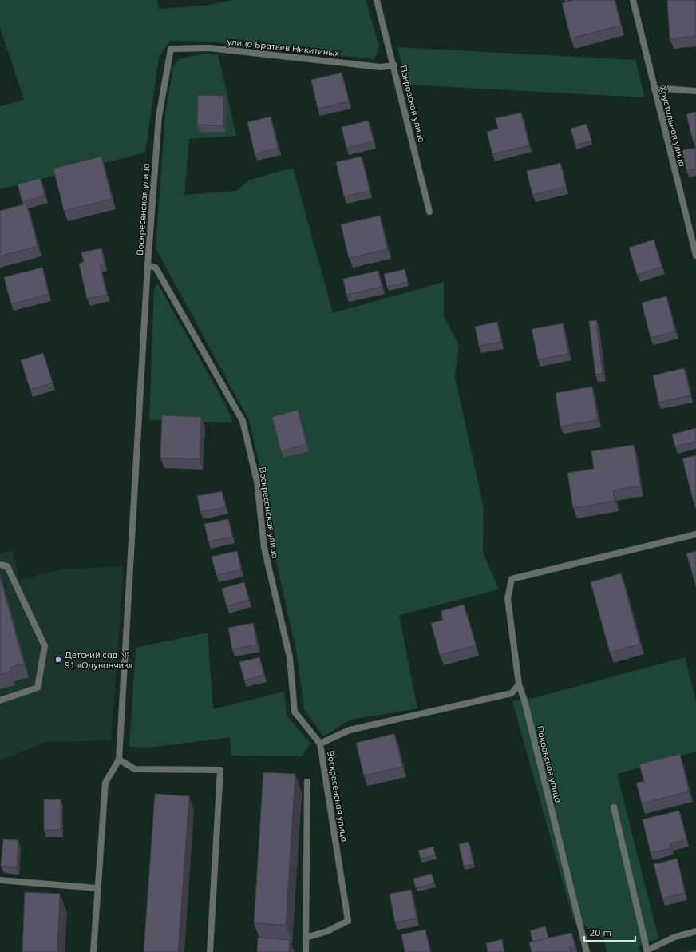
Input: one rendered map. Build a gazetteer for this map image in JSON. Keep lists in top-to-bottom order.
{
  "streets": {
    "street": [
      "улица Братьев Никитиных",
      "Покровская улица",
      "Хрустальная улица",
      "Воскресенская улица"
    ]
  },
  "crossings": [
    ["улица Братьев Никитиных", "Покровская улица"],
    ["улица Братьев Никитиных", "Воскресенская улица"]
  ],
  "places": ["Детский сад № 91 «Одуванчик»"],
  "scale_bar": "20 m"
}
